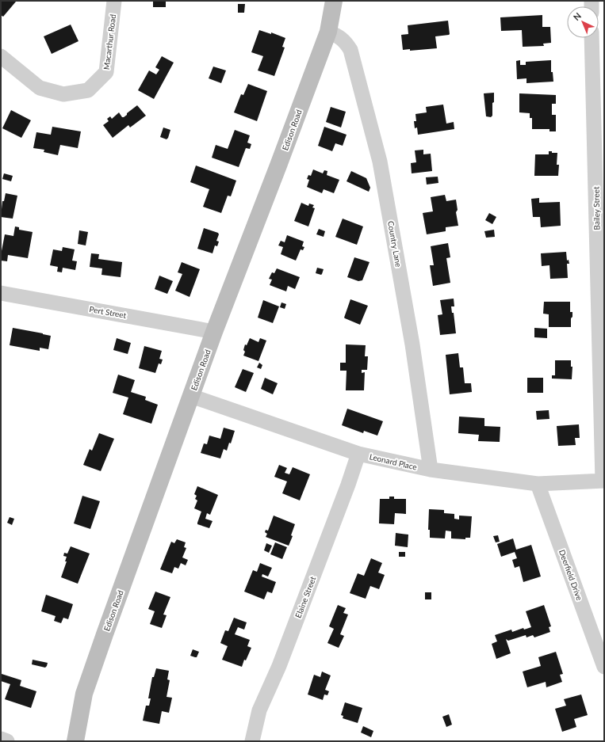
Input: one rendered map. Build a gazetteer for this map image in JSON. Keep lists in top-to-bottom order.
{
  "streets": {
    "street": [
      "Macarthur Road",
      "Edison Road",
      "Bailey Street",
      "Country Lane",
      "Pert Street",
      "Leonard Place",
      "Deerfield Drive",
      "Elaine Street"
    ]
  },
  "crossings": [
    ["Edison Road", "Country Lane"],
    ["Edison Road", "Pert Street"],
    ["Edison Road", "Leonard Place"],
    ["Bailey Street", "Leonard Place"],
    ["Country Lane", "Leonard Place"],
    ["Leonard Place", "Deerfield Drive"],
    ["Leonard Place", "Elaine Street"]
  ],
  "north": "top left"
}
